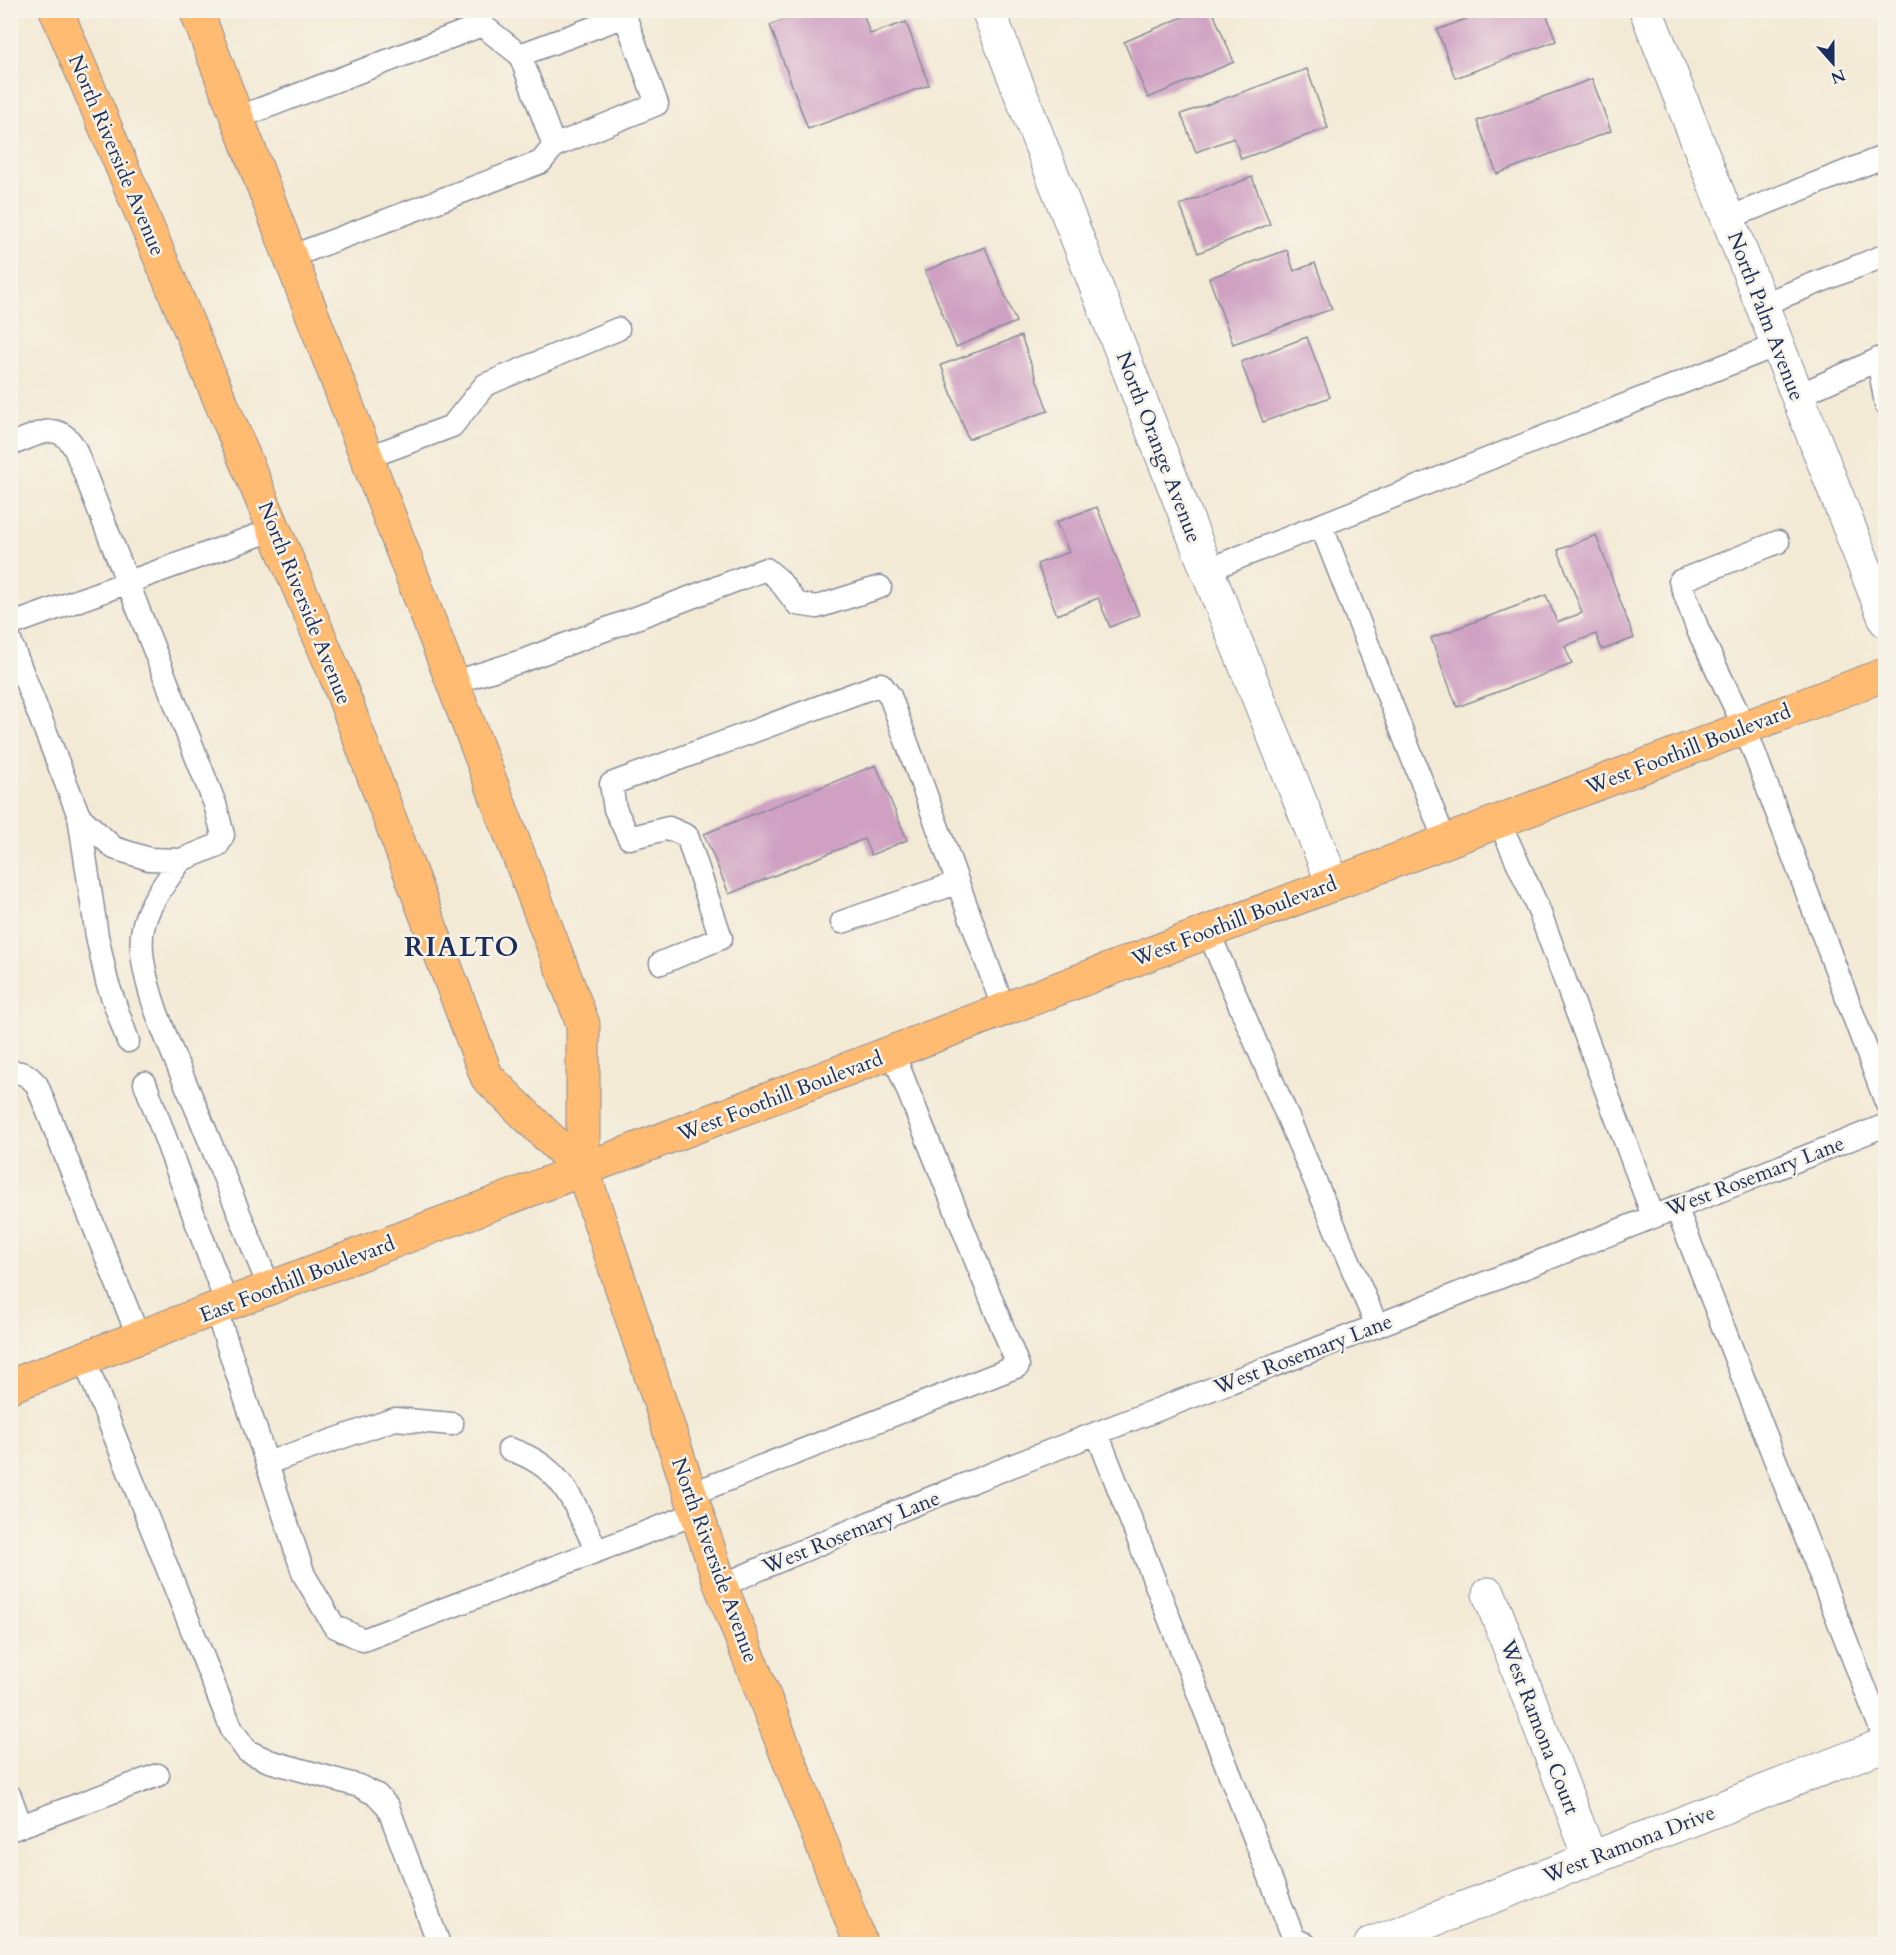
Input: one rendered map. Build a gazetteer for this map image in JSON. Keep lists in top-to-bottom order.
{
  "streets": {
    "main road": ["North Riverside Avenue", "West Foothill Boulevard", "East Foothill Boulevard"],
    "street": [
      "North Palm Avenue",
      "North Orange Avenue",
      "West Ramona Court",
      "West Ramona Drive"
    ],
    "lane": ["West Rosemary Lane"]
  },
  "crossings": [
    ["North Riverside Avenue", "West Foothill Boulevard"],
    ["North Riverside Avenue", "West Rosemary Lane"],
    ["North Riverside Avenue", "East Foothill Boulevard"],
    ["North Orange Avenue", "West Foothill Boulevard"],
    ["West Foothill Boulevard", "East Foothill Boulevard"],
    ["West Ramona Court", "West Ramona Drive"]
  ],
  "districts": ["RIALTO"],
  "north": "bottom"
}
